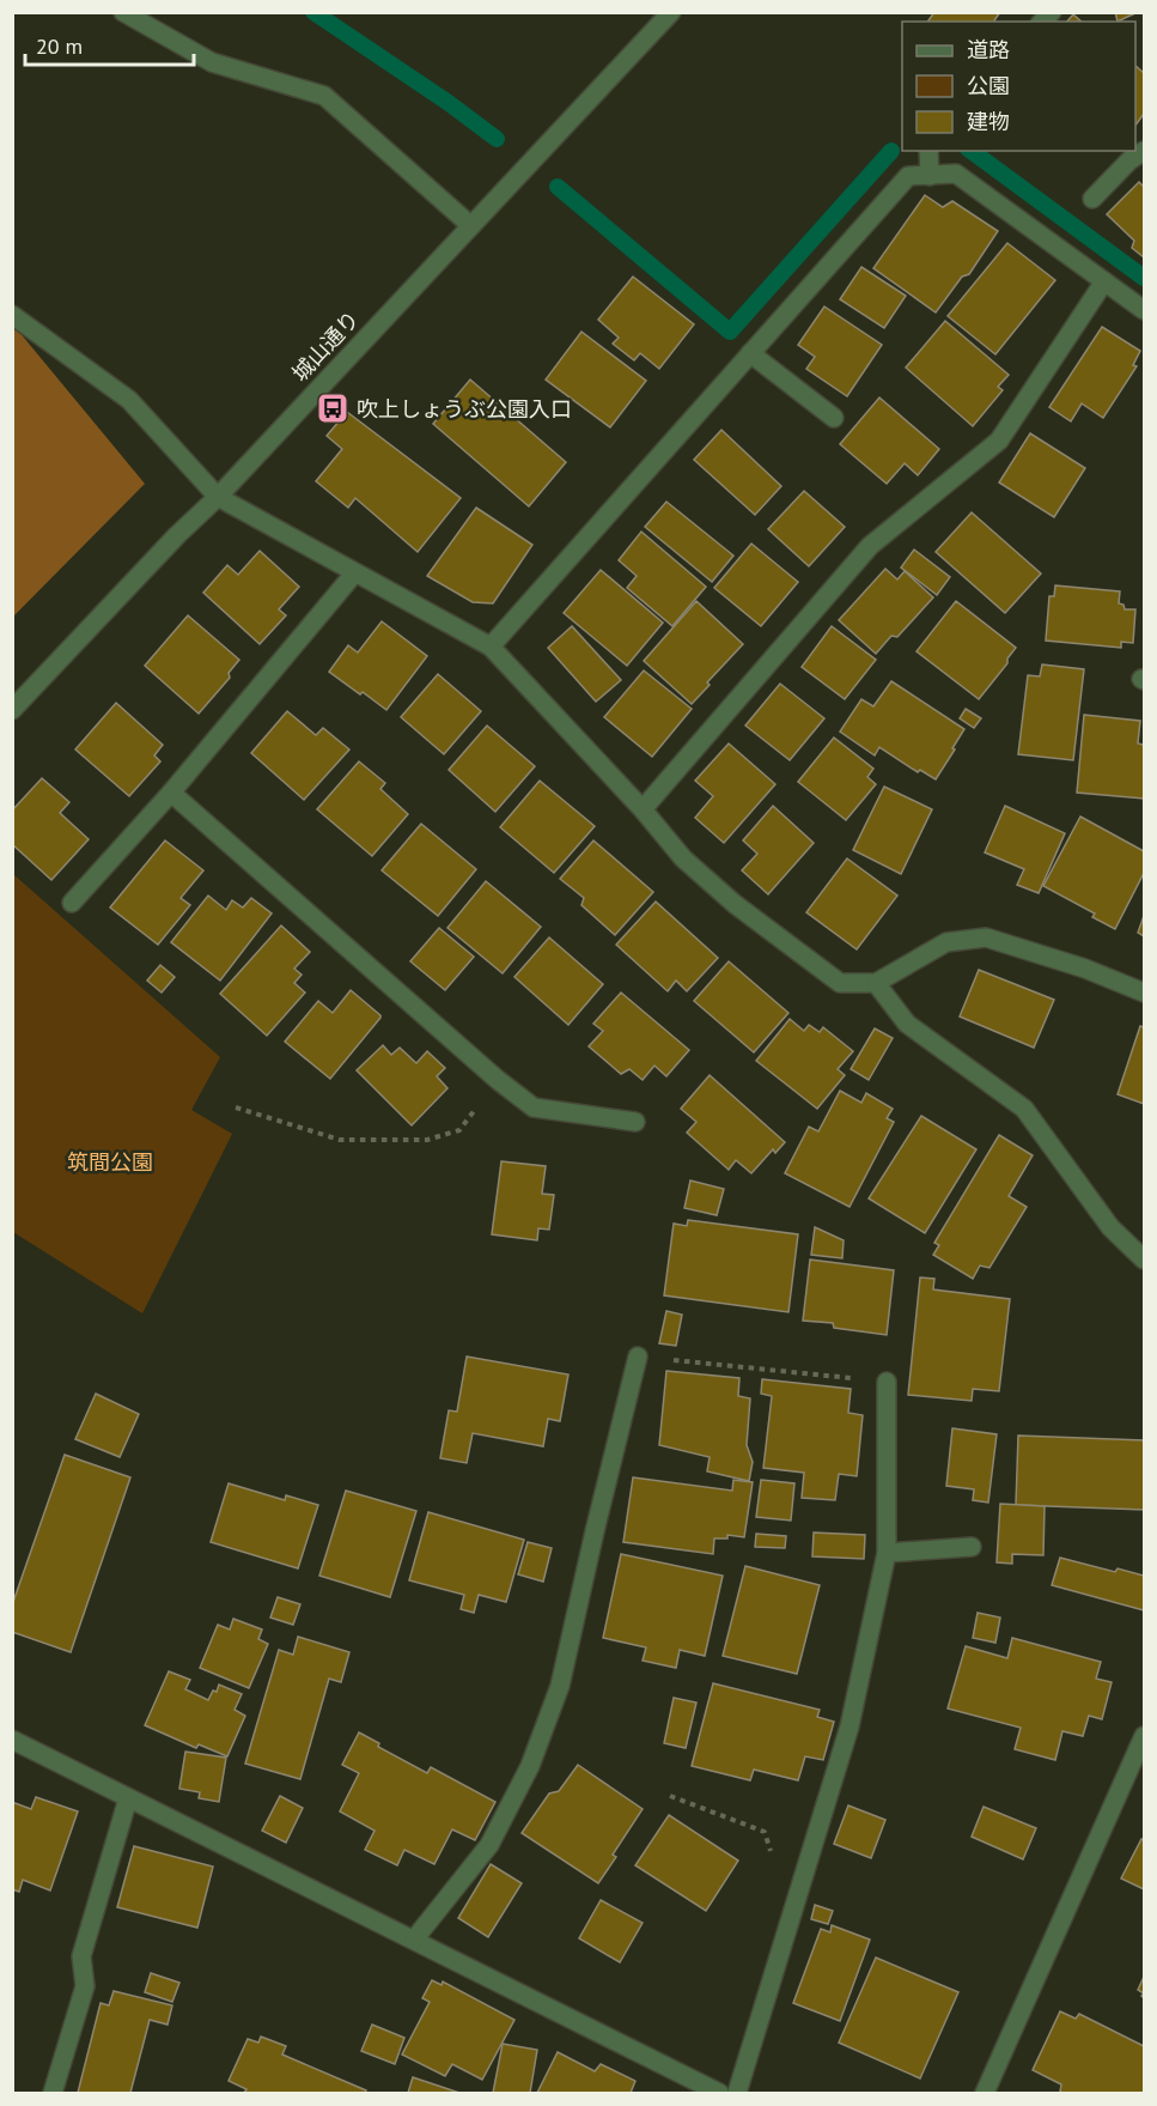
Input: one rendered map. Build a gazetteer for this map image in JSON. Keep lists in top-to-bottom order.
{
  "streets": {
    "street": ["城山通り"]
  },
  "parks": ["筑間公園"],
  "places": {
    "bus stop": ["吹上しょうぶ公園入口"]
  },
  "legend": ["道路", "公園", "建物"],
  "scale_bar": "20 m"
}
